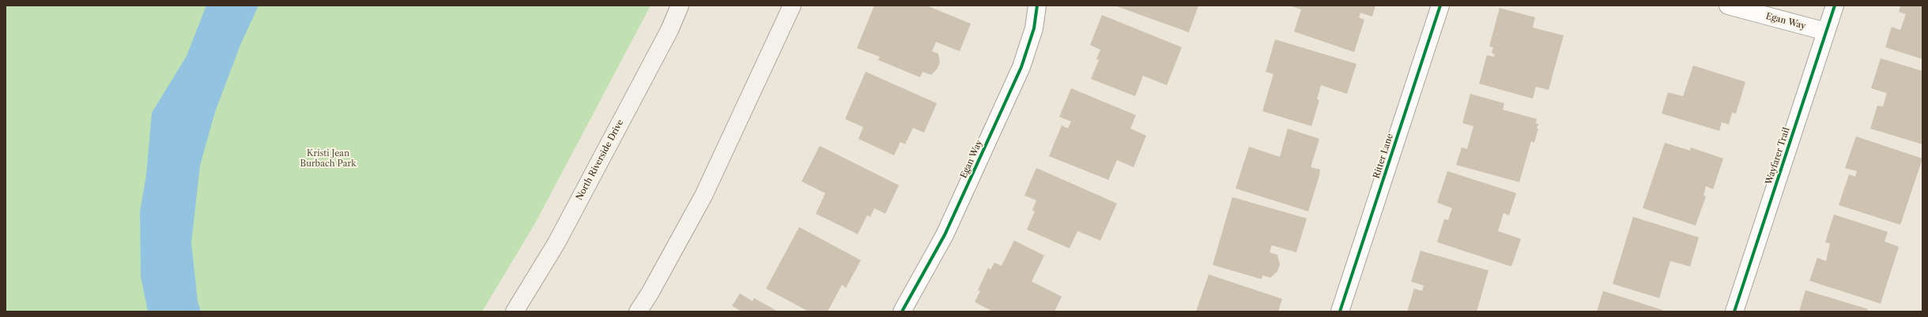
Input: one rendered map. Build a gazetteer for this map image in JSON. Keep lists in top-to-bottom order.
{
  "streets": {
    "main road": ["North Riverside Drive"],
    "street": ["Egan Way", "Ritter Lane", "Wayfarer Trail"]
  },
  "crossings": [
    ["Egan Way", "Wayfarer Trail"]
  ],
  "parks": ["Kristi Jean Burbach Park"]
}
